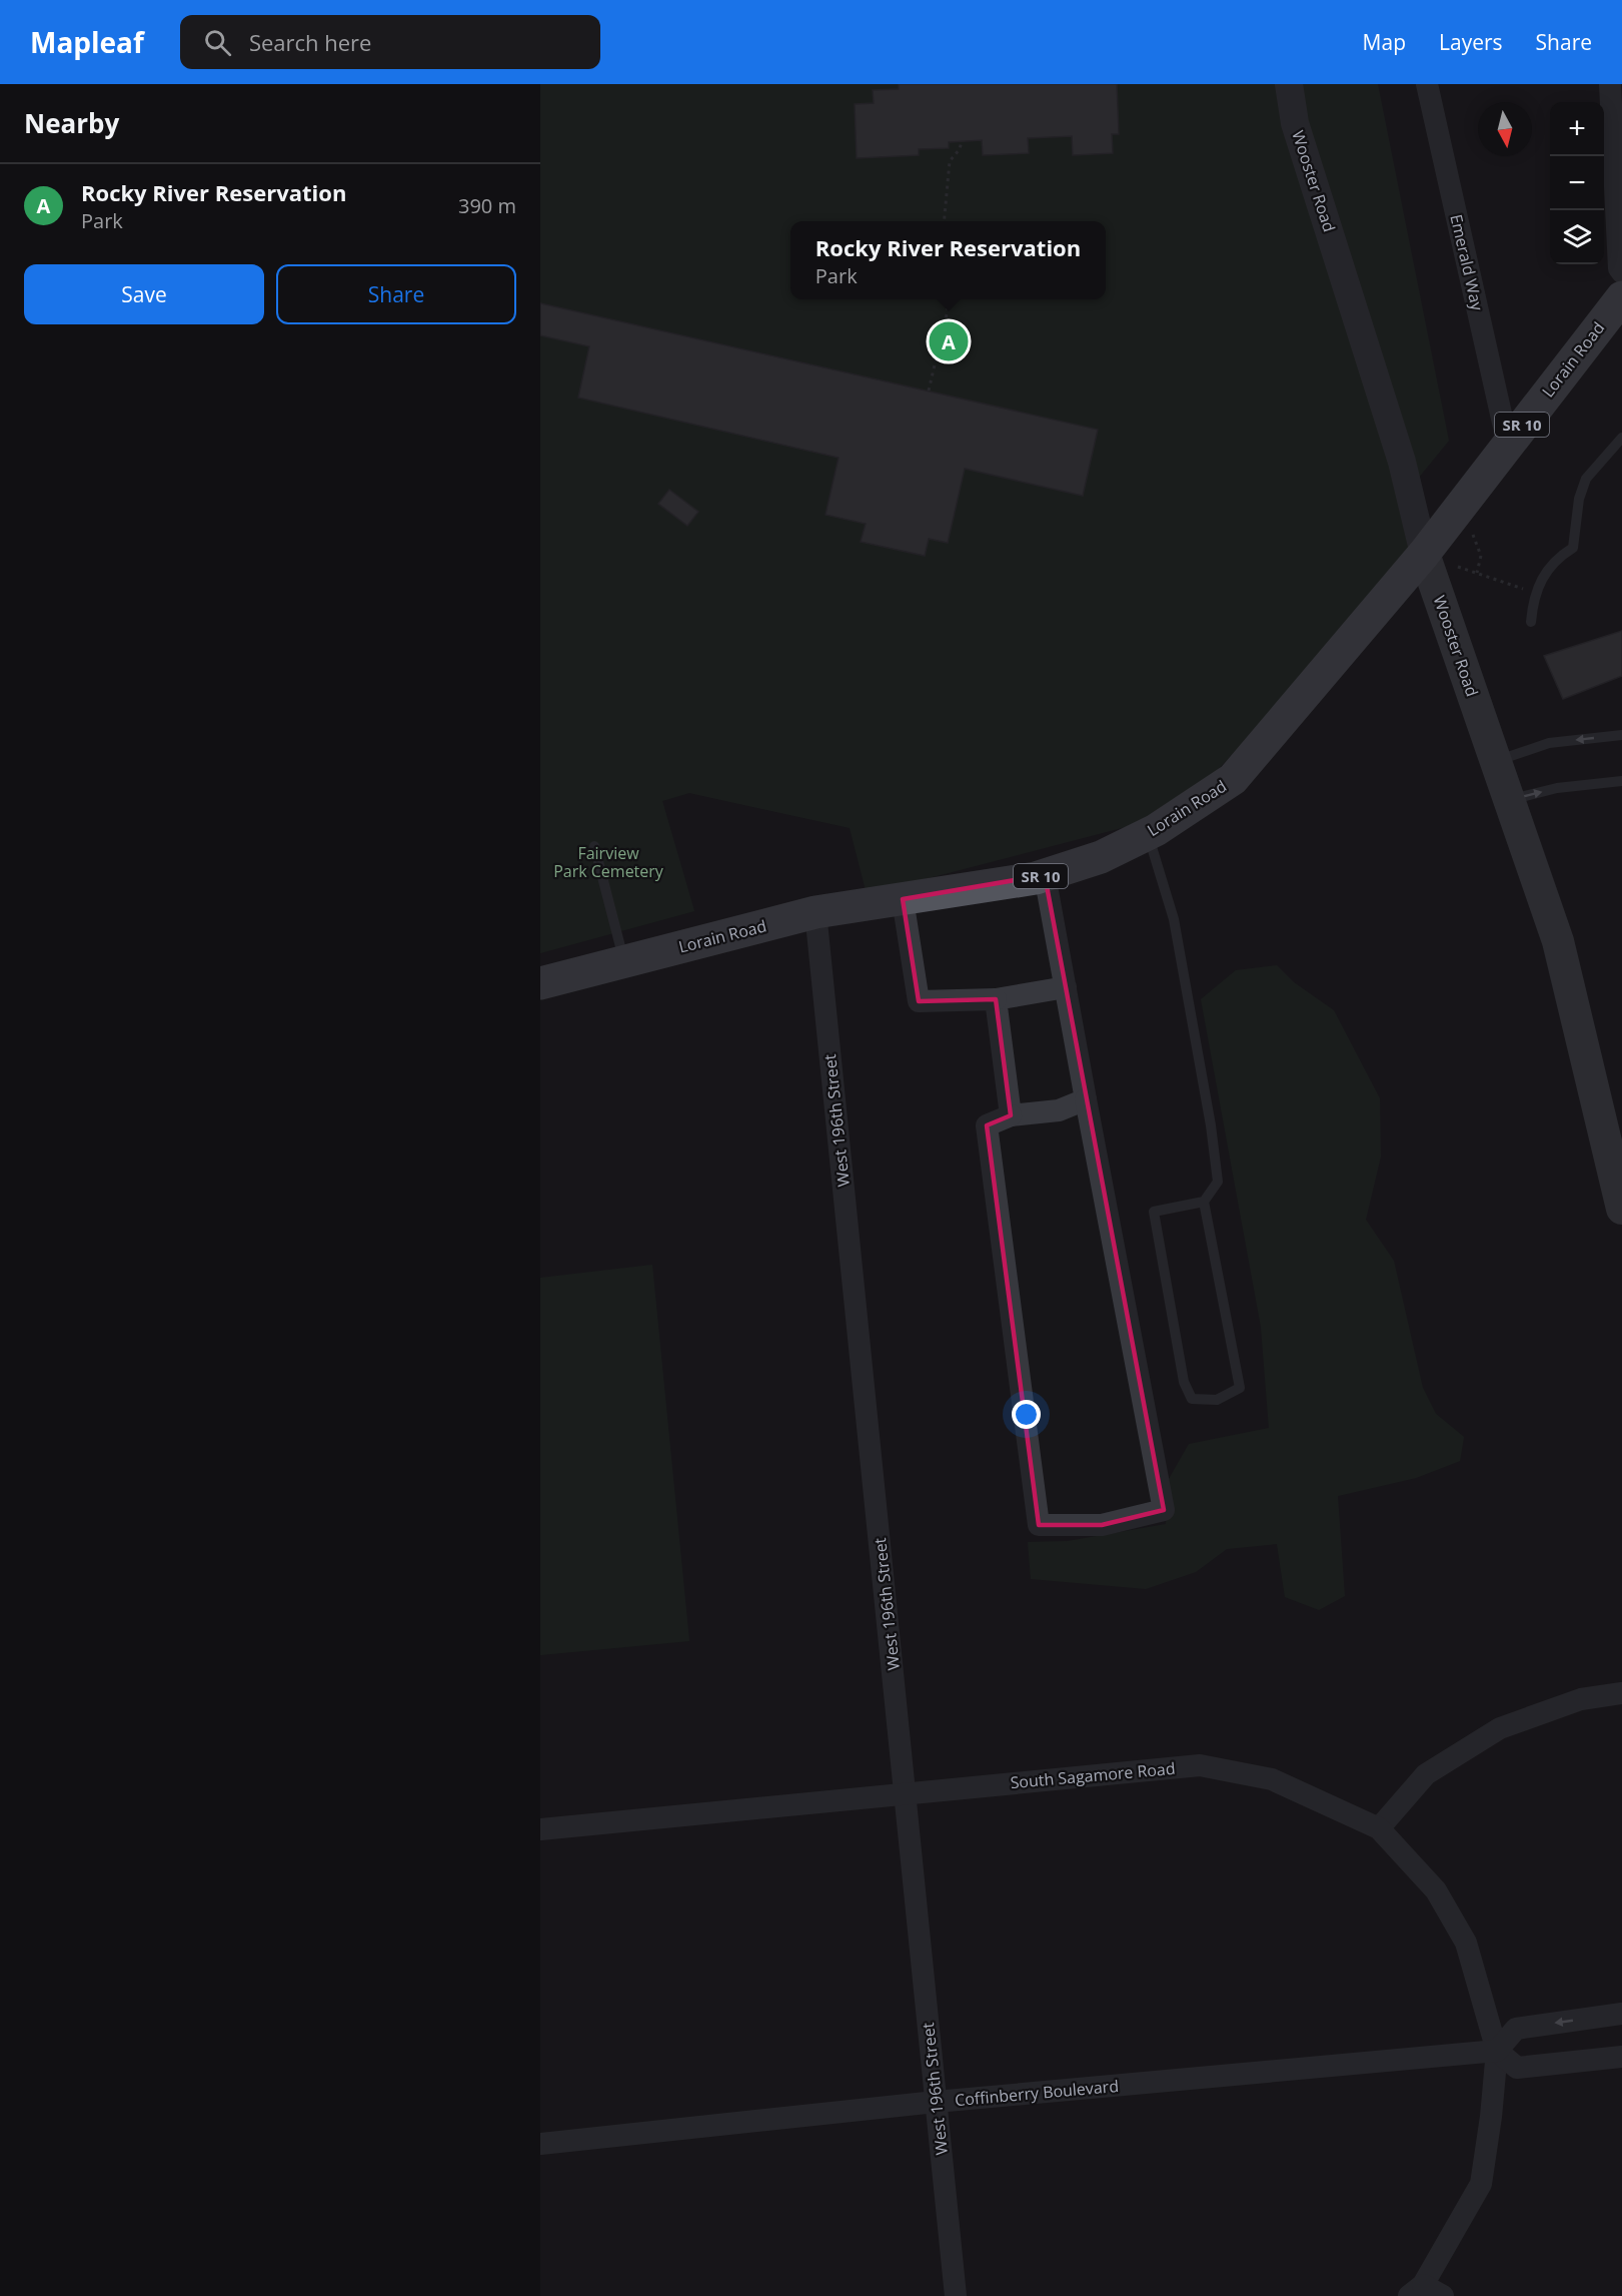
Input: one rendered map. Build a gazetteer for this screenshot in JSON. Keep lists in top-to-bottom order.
{
  "streets": {
    "main road": ["Wooster Road", "Lorain Road", "SR 10"],
    "street": [
      "Emerald Way",
      "West 196th Street",
      "South Sagamore Road",
      "Coffinberry Boulevard"
    ]
  },
  "crossings": [
    ["Wooster Road", "Lorain Road"],
    ["Emerald Way", "Lorain Road"],
    ["Lorain Road", "West 196th Street"],
    ["West 196th Street", "South Sagamore Road"],
    ["West 196th Street", "Coffinberry Boulevard"],
    ["South Sagamore Road", "Coffinberry Boulevard"]
  ],
  "parks": ["Fairview Park Cemetery"],
  "north": "bottom",
  "page": {
    "header": "Mapleaf",
    "search": "Search here",
    "nav": ["Map", "Layers", "Share"],
    "heading": "Nearby",
    "map_buttons": ["+", "−"],
    "list": [
      {
        "mark": "A",
        "name": "Rocky River Reservation",
        "note": "Park",
        "value": "390 m"
      }
    ],
    "popup": ["Rocky River Reservation", "Park"],
    "buttons": ["Save", "Share"],
    "pins": "A"
  }
}
